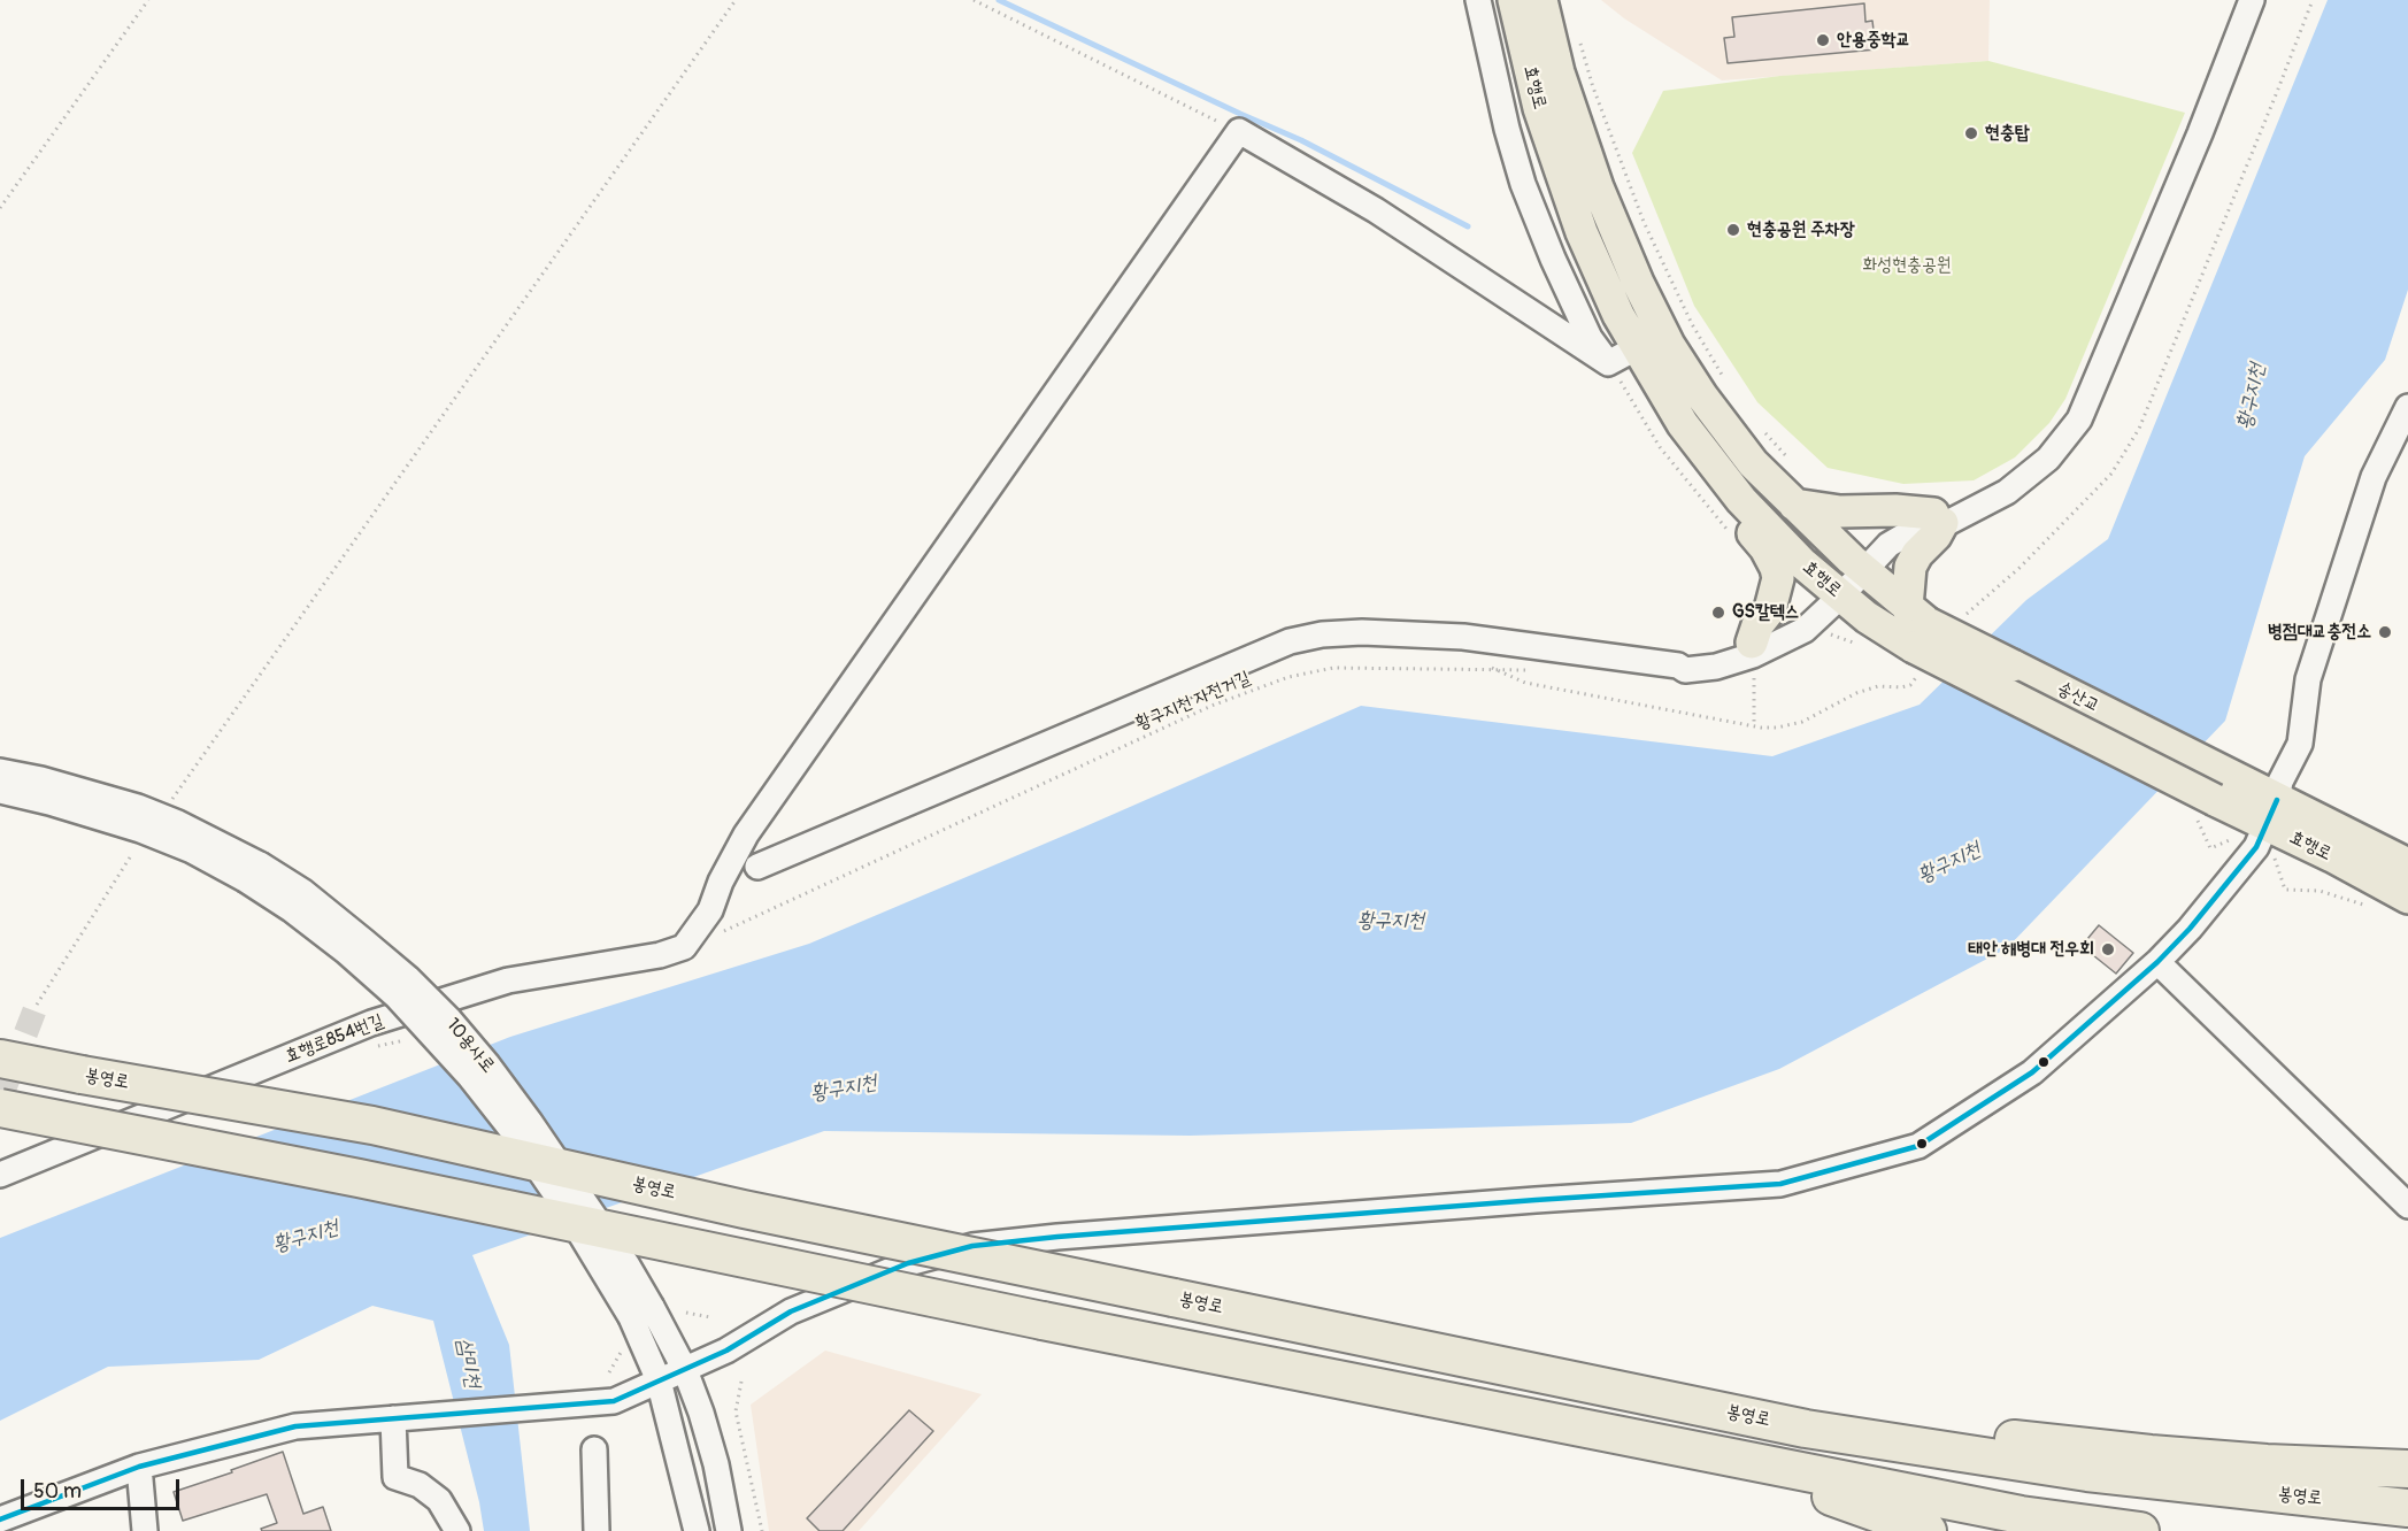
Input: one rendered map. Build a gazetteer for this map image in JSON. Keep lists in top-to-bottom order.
{
  "streets": {
    "highway": ["봉영로"],
    "main road": ["효행로"],
    "street": ["효행로854번길", "10용사로"],
    "path": ["황구지천 자전거길"]
  },
  "crossings": [
    ["황구지천 자전거길", "효행로854번길"]
  ],
  "water": ["황구지천", "삼미천"],
  "parks": ["화성현충공원"],
  "places": [
    "안용중학교",
    "현충탑",
    "현충공원 주차장",
    "GS칼텍스",
    "병점대교충전소",
    "태안 해병대 전우회"
  ],
  "scale_bar": "50 m"
}
